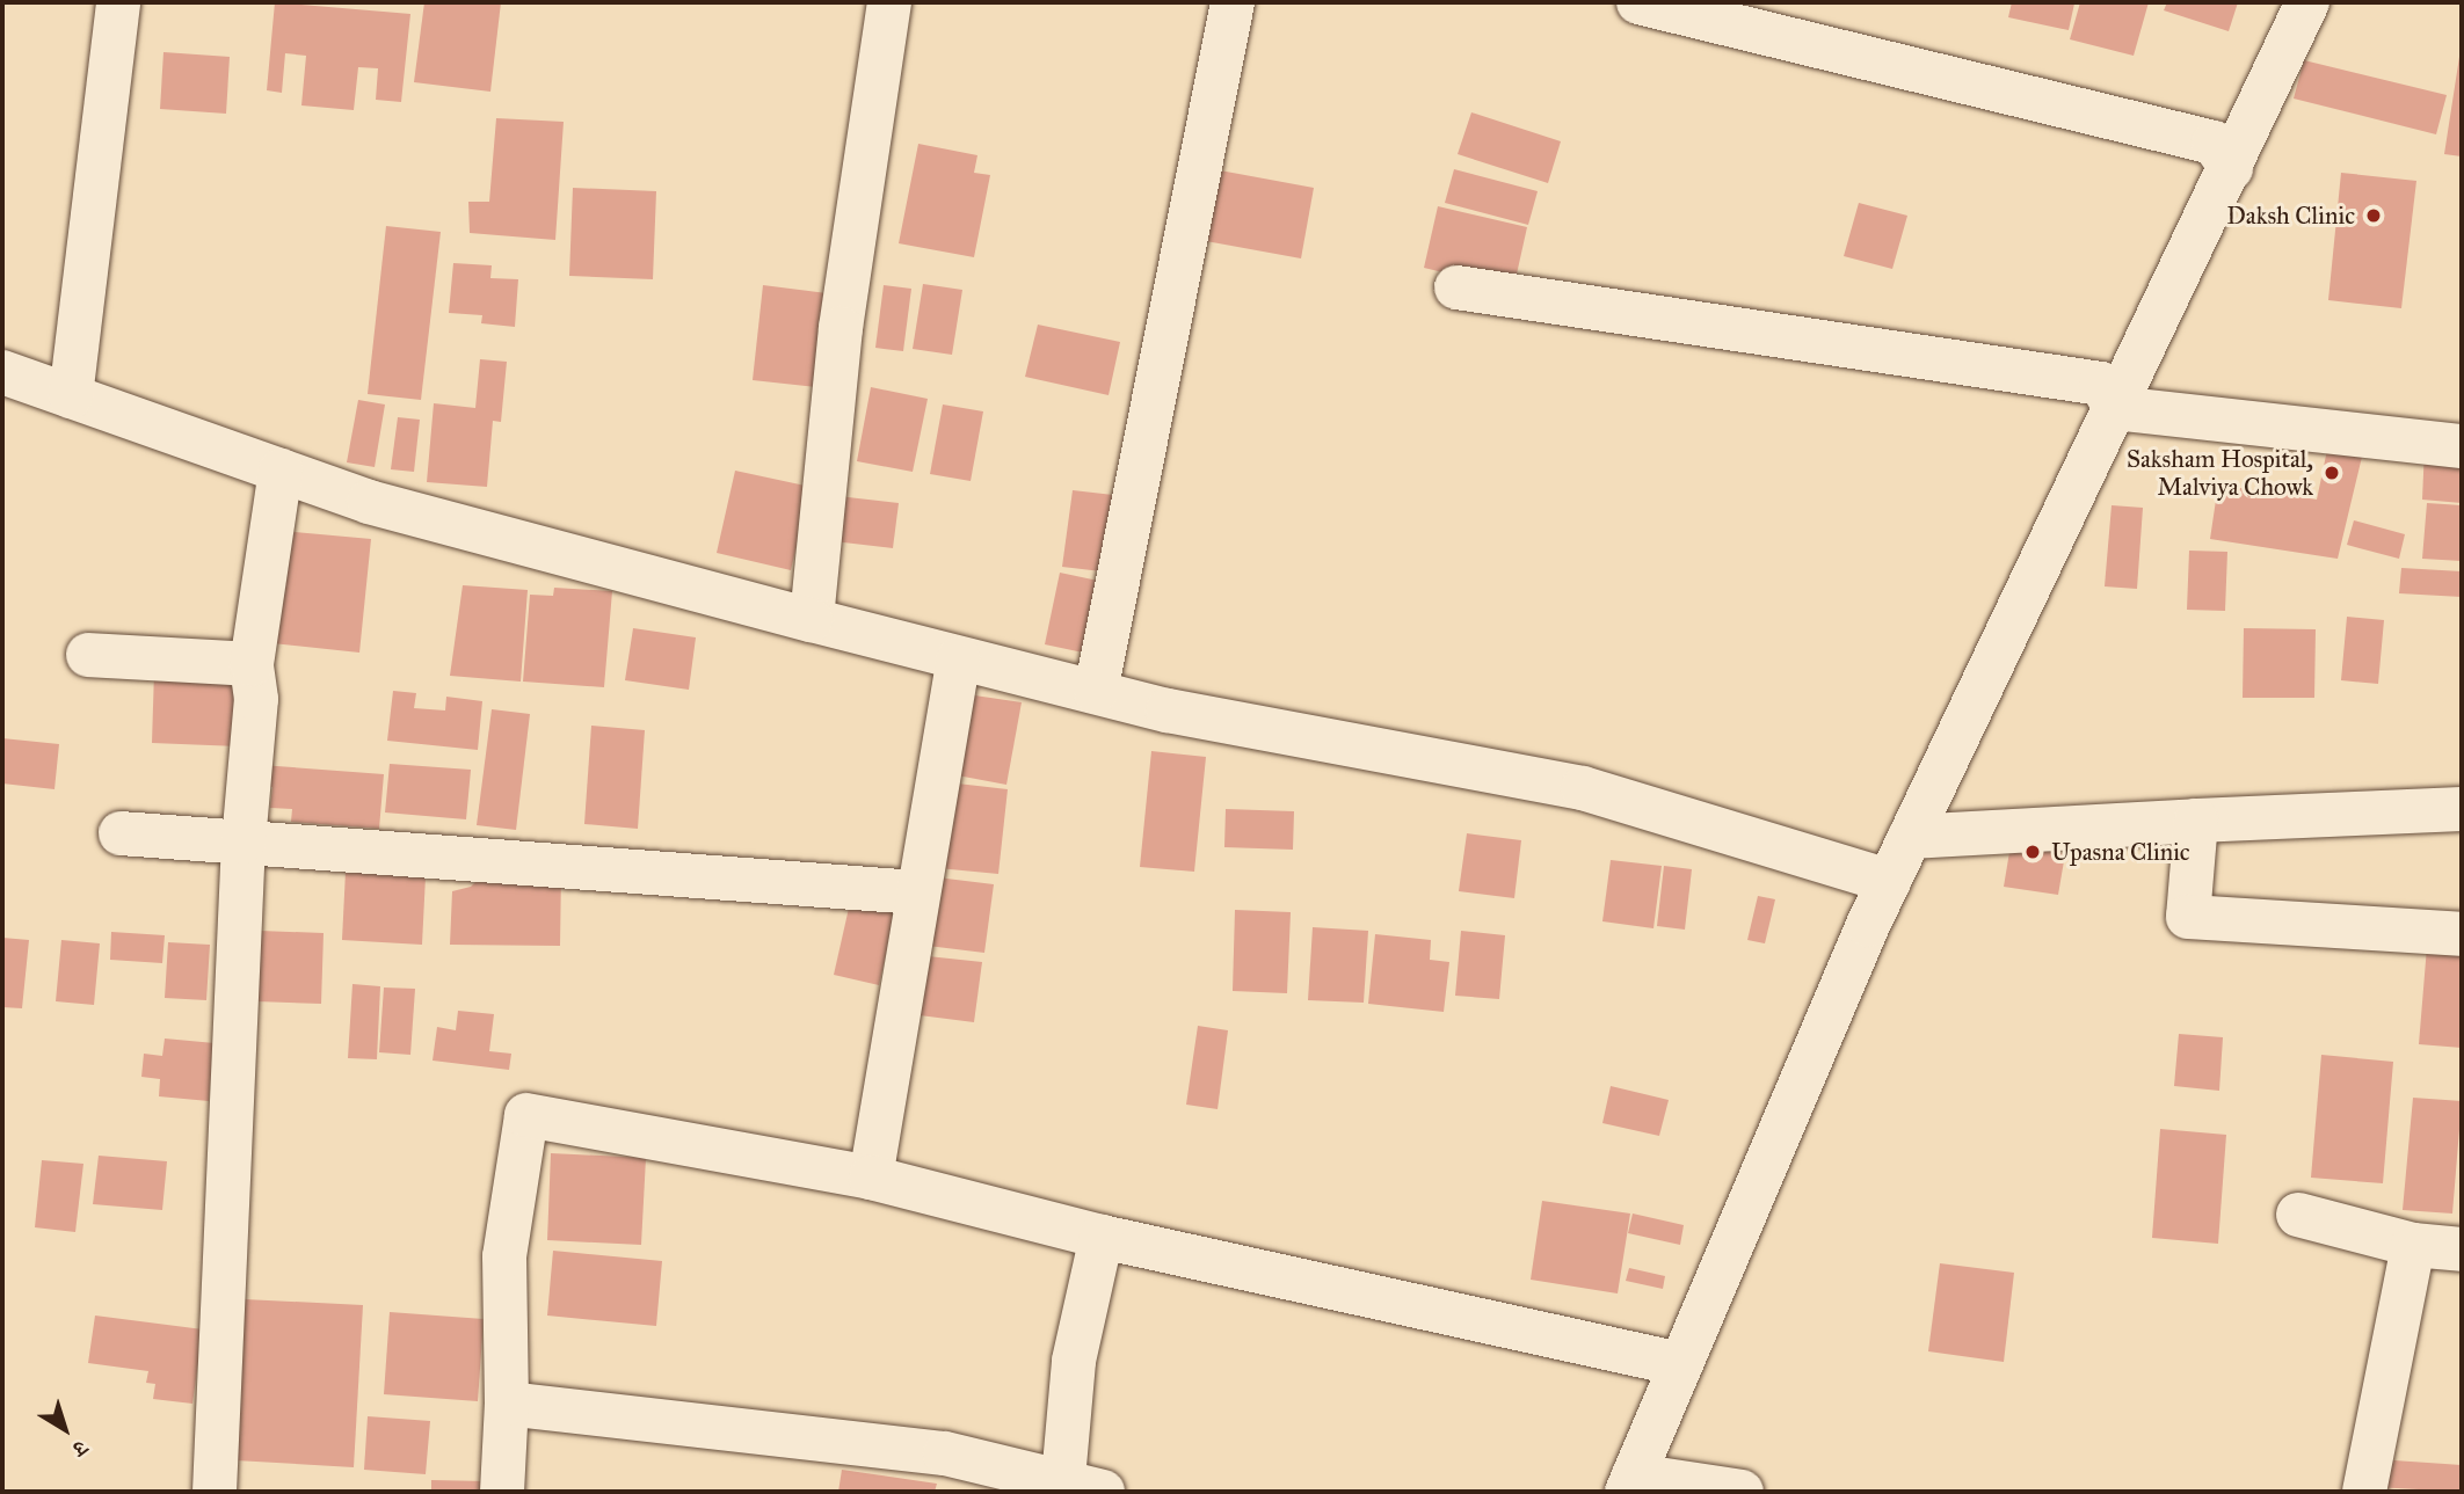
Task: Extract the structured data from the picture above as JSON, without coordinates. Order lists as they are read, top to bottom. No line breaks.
{"places":["Daksh Clinic","Saksham Hospital, Malviya Chowk","Upasna Clinic"],"north":"bottom right"}
